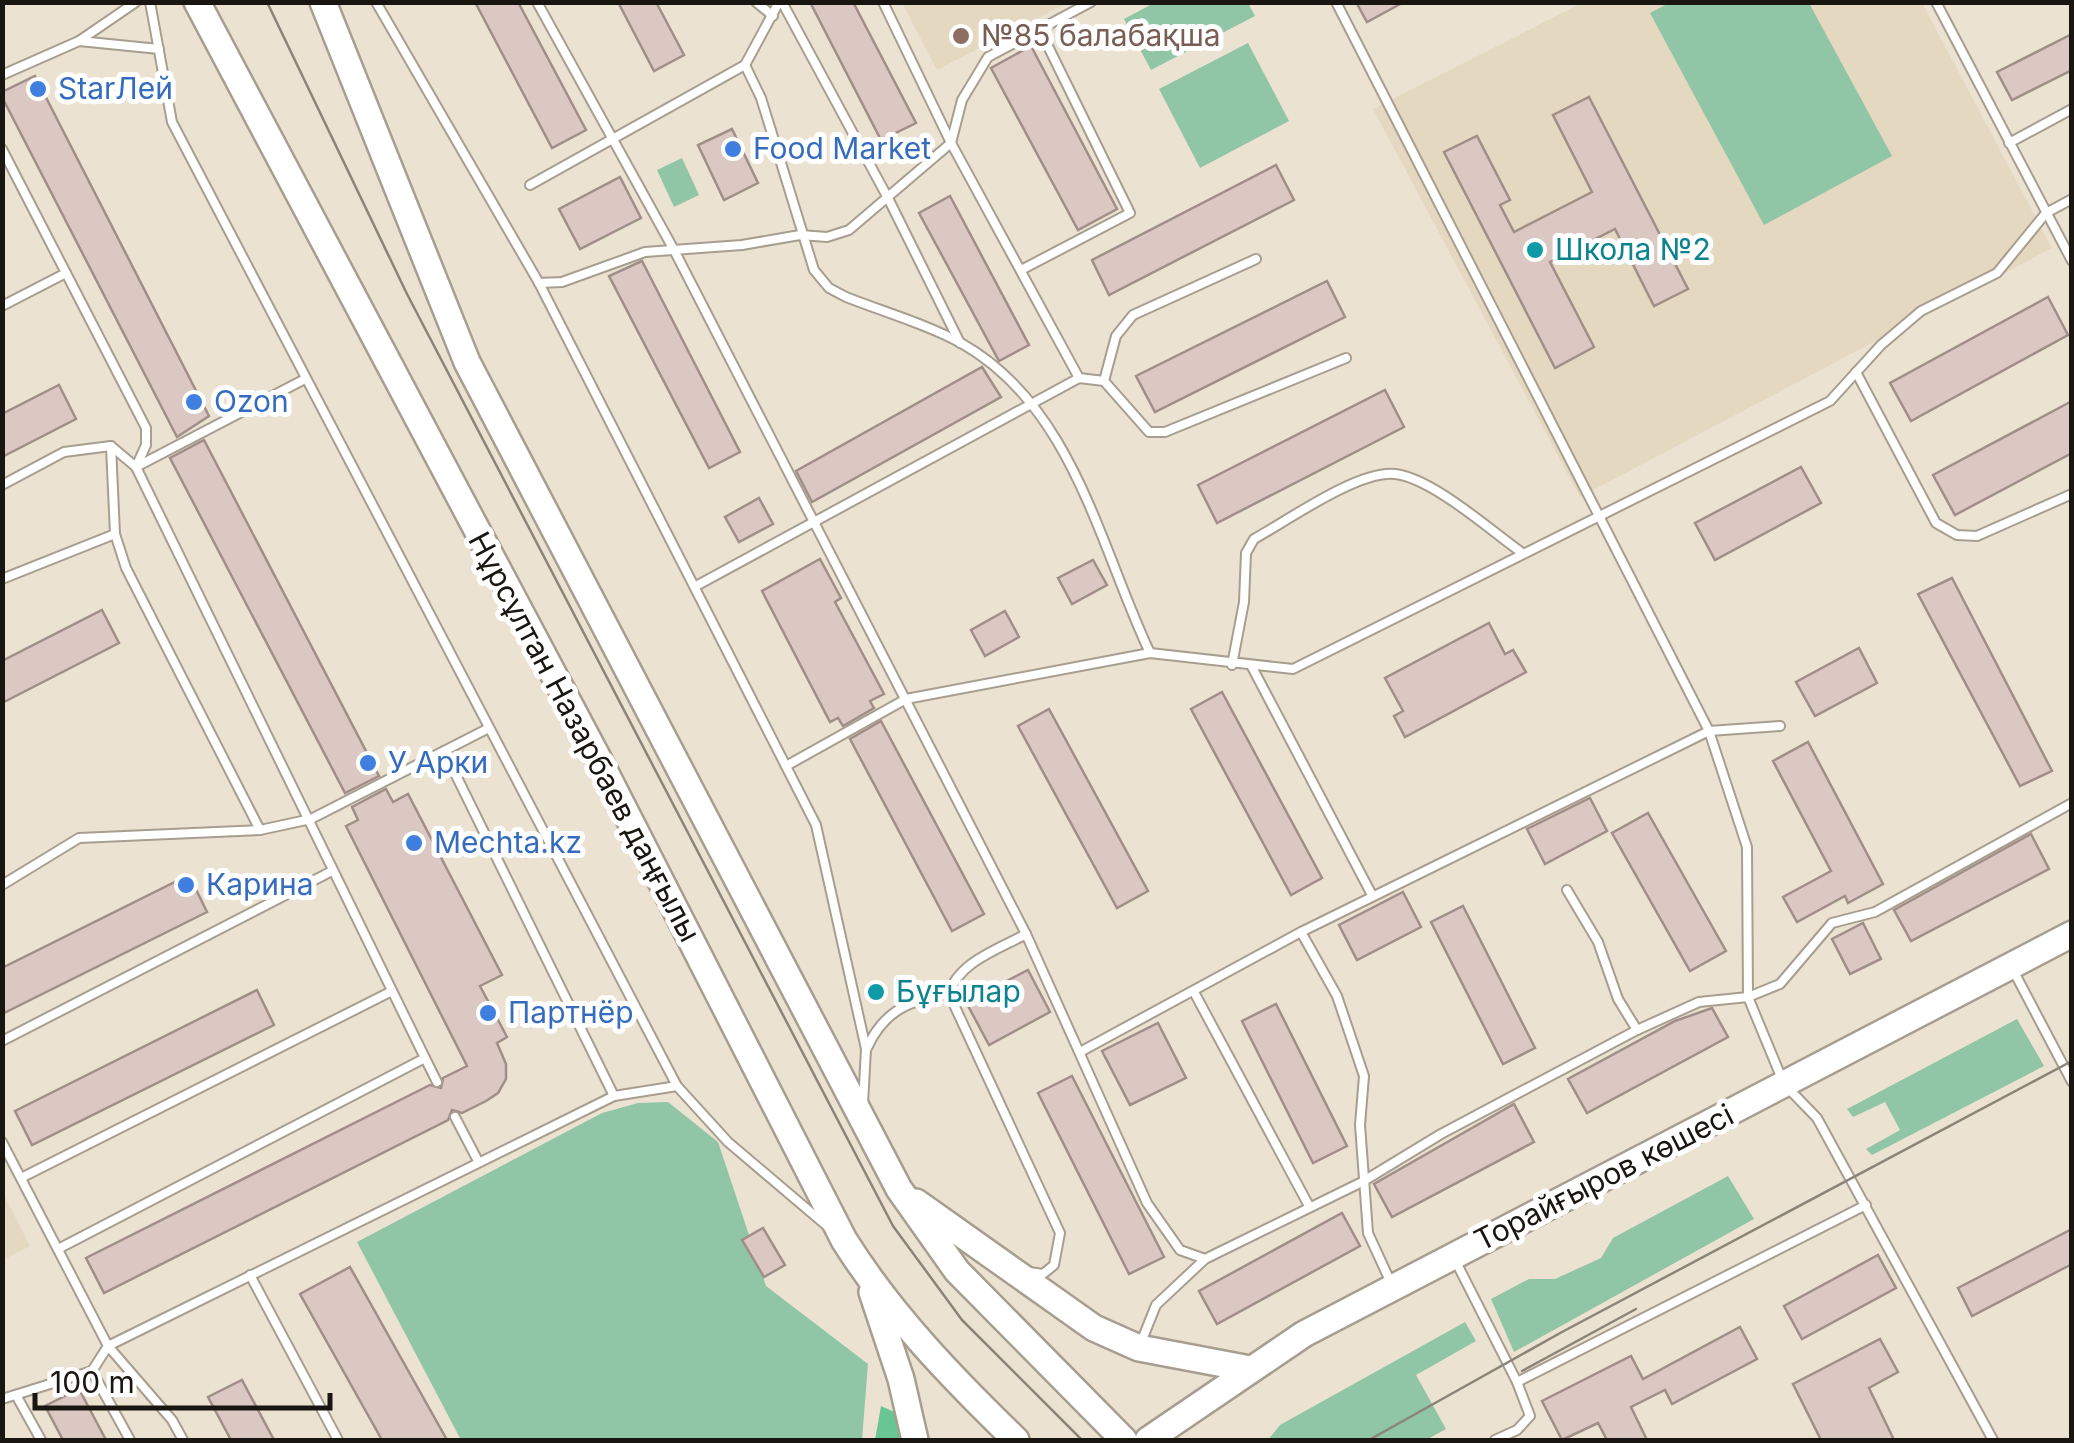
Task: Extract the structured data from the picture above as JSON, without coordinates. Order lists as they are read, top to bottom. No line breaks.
{"streets":{"main road":["Нұрсұлтан Назарбаев даңғылы","Торайғыров көшесі"]},"places":["№85 балабақша","StarЛей","Food Market","Школа №2","Ozon","У Арки","Mechta.kz","Карина","Бұғылар","Партнёр"],"scale_bar":"100 m"}
